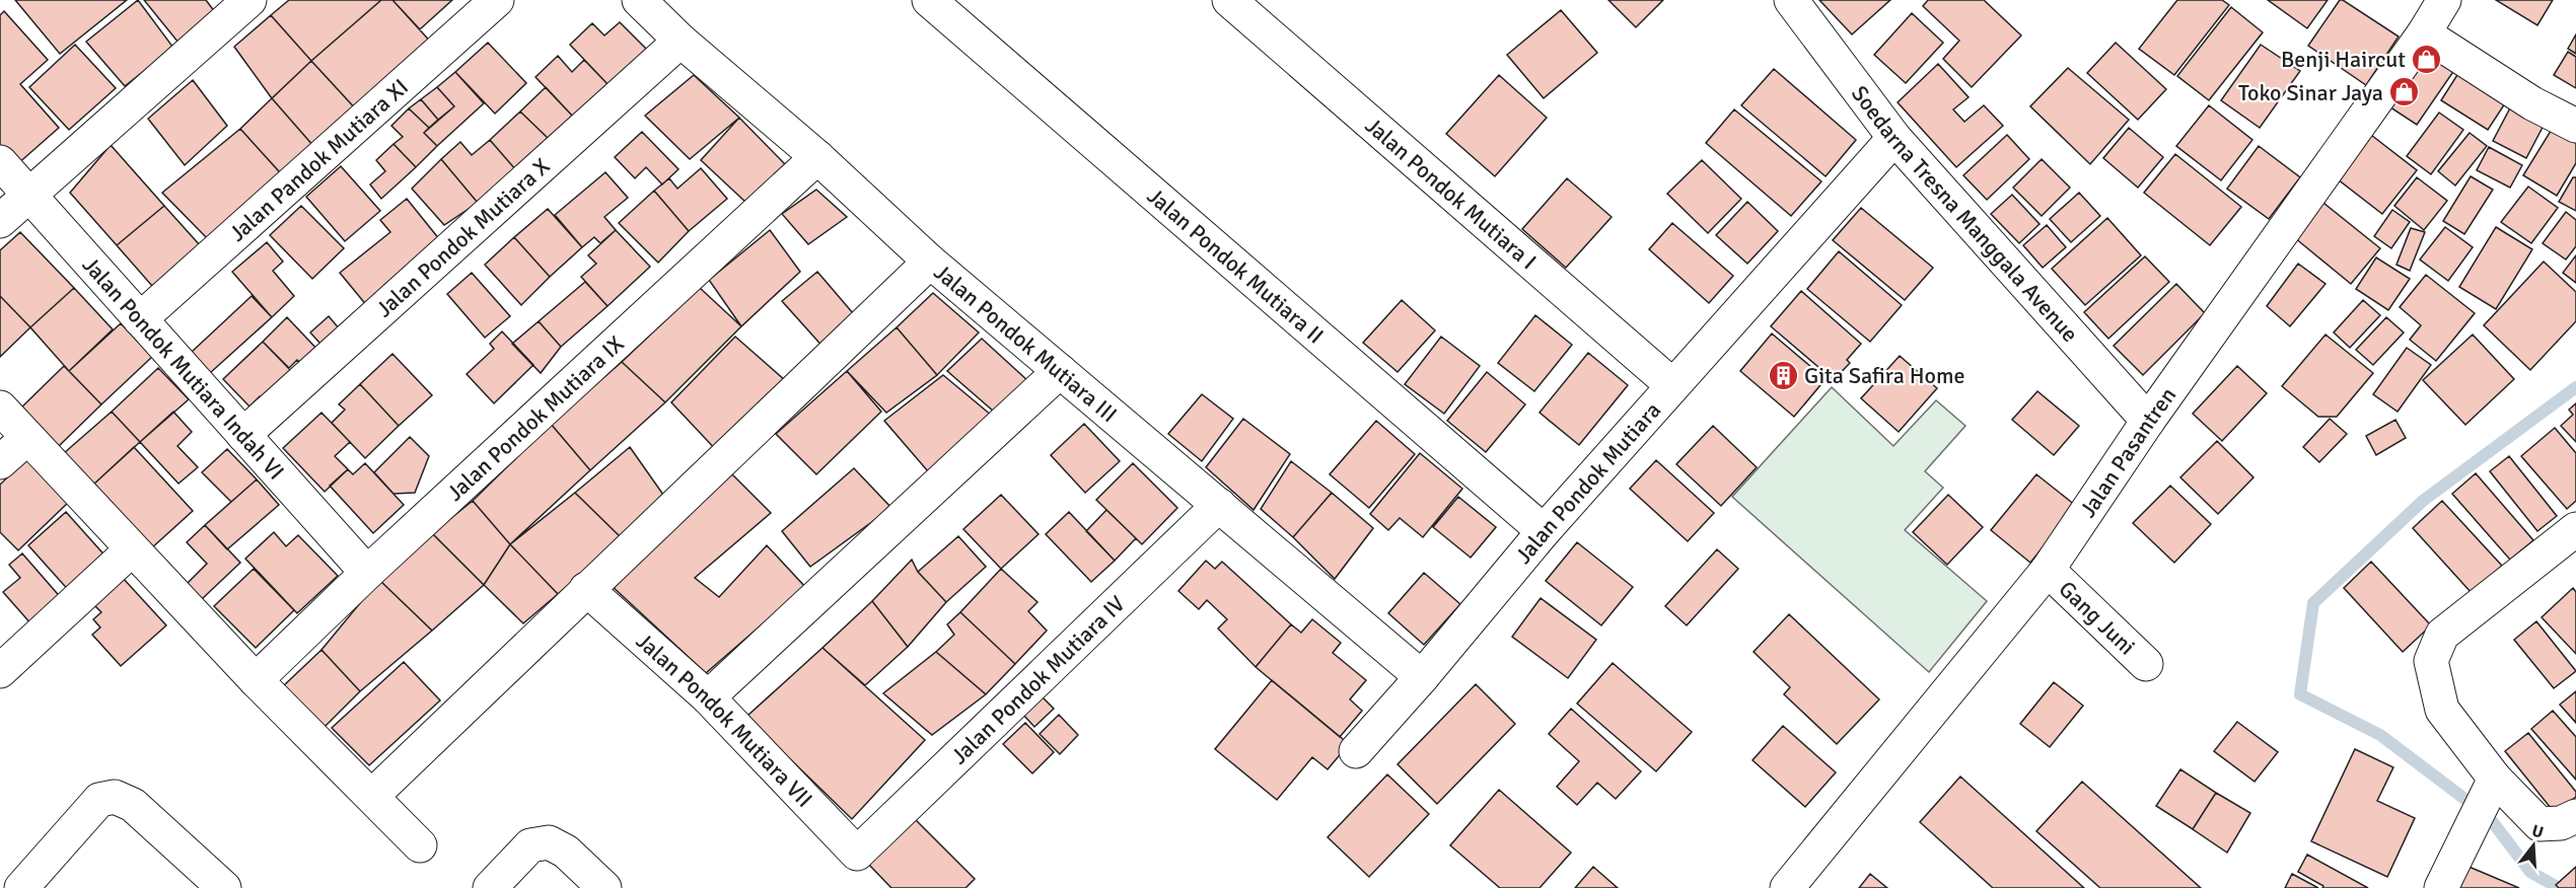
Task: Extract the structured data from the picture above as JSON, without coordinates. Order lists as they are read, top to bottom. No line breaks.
{"streets":{"street":["Jalan Pandok Mutiara XI","Jalan Pondok Mutiara I","Soedarna Tresna Manggala Avenue","Jalan Pondok Mutiara X","Jalan Pondok Mutiara II","Jalan Pondok Mutiara III","Jalan Pondok Mutiara Indah VI","Jalan Pondok Mutiara IX","Jalan Pasantren","Jalan Pondok Mutiara","Gang Juni","Jalan Pondok Mutiara IV","Jalan Pondok Mutiara VII"]},"crossings":[["Jalan Pandok Mutiara XI","Jalan Pondok Mutiara Indah VI"],["Jalan Pondok Mutiara I","Jalan Pondok Mutiara"],["Soedarna Tresna Manggala Avenue","Jalan Pasantren"],["Soedarna Tresna Manggala Avenue","Jalan Pondok Mutiara"],["Jalan Pondok Mutiara X","Jalan Pondok Mutiara III"],["Jalan Pondok Mutiara X","Jalan Pondok Mutiara Indah VI"],["Jalan Pondok Mutiara II","Jalan Pondok Mutiara"],["Jalan Pondok Mutiara III","Jalan Pondok Mutiara IX"],["Jalan Pondok Mutiara III","Jalan Pondok Mutiara"],["Jalan Pondok Mutiara III","Jalan Pondok Mutiara IV"],["Jalan Pondok Mutiara Indah VI","Jalan Pondok Mutiara IX"],["Jalan Pasantren","Gang Juni"],["Jalan Pondok Mutiara IV","Jalan Pondok Mutiara VII"]],"places":{"shop":["Benji Haircut","Toko Sinar Jaya"],"building":["Gita Safira Home"]},"north":"top"}
